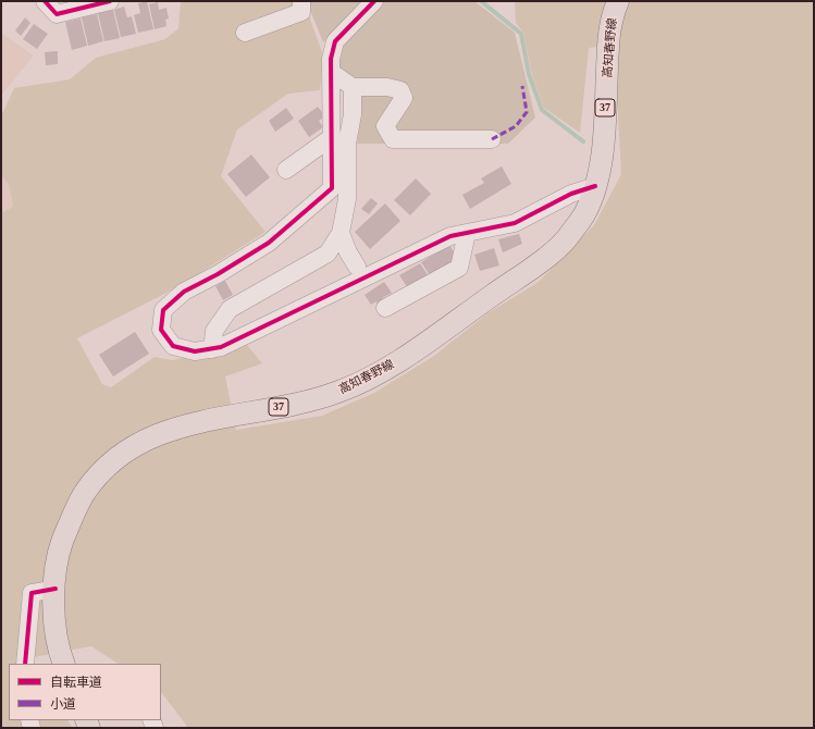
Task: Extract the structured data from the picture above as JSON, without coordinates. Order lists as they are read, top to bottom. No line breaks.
{"streets":{"main road":["高知春野線","37"]},"legend":["自転車道","小道"]}
